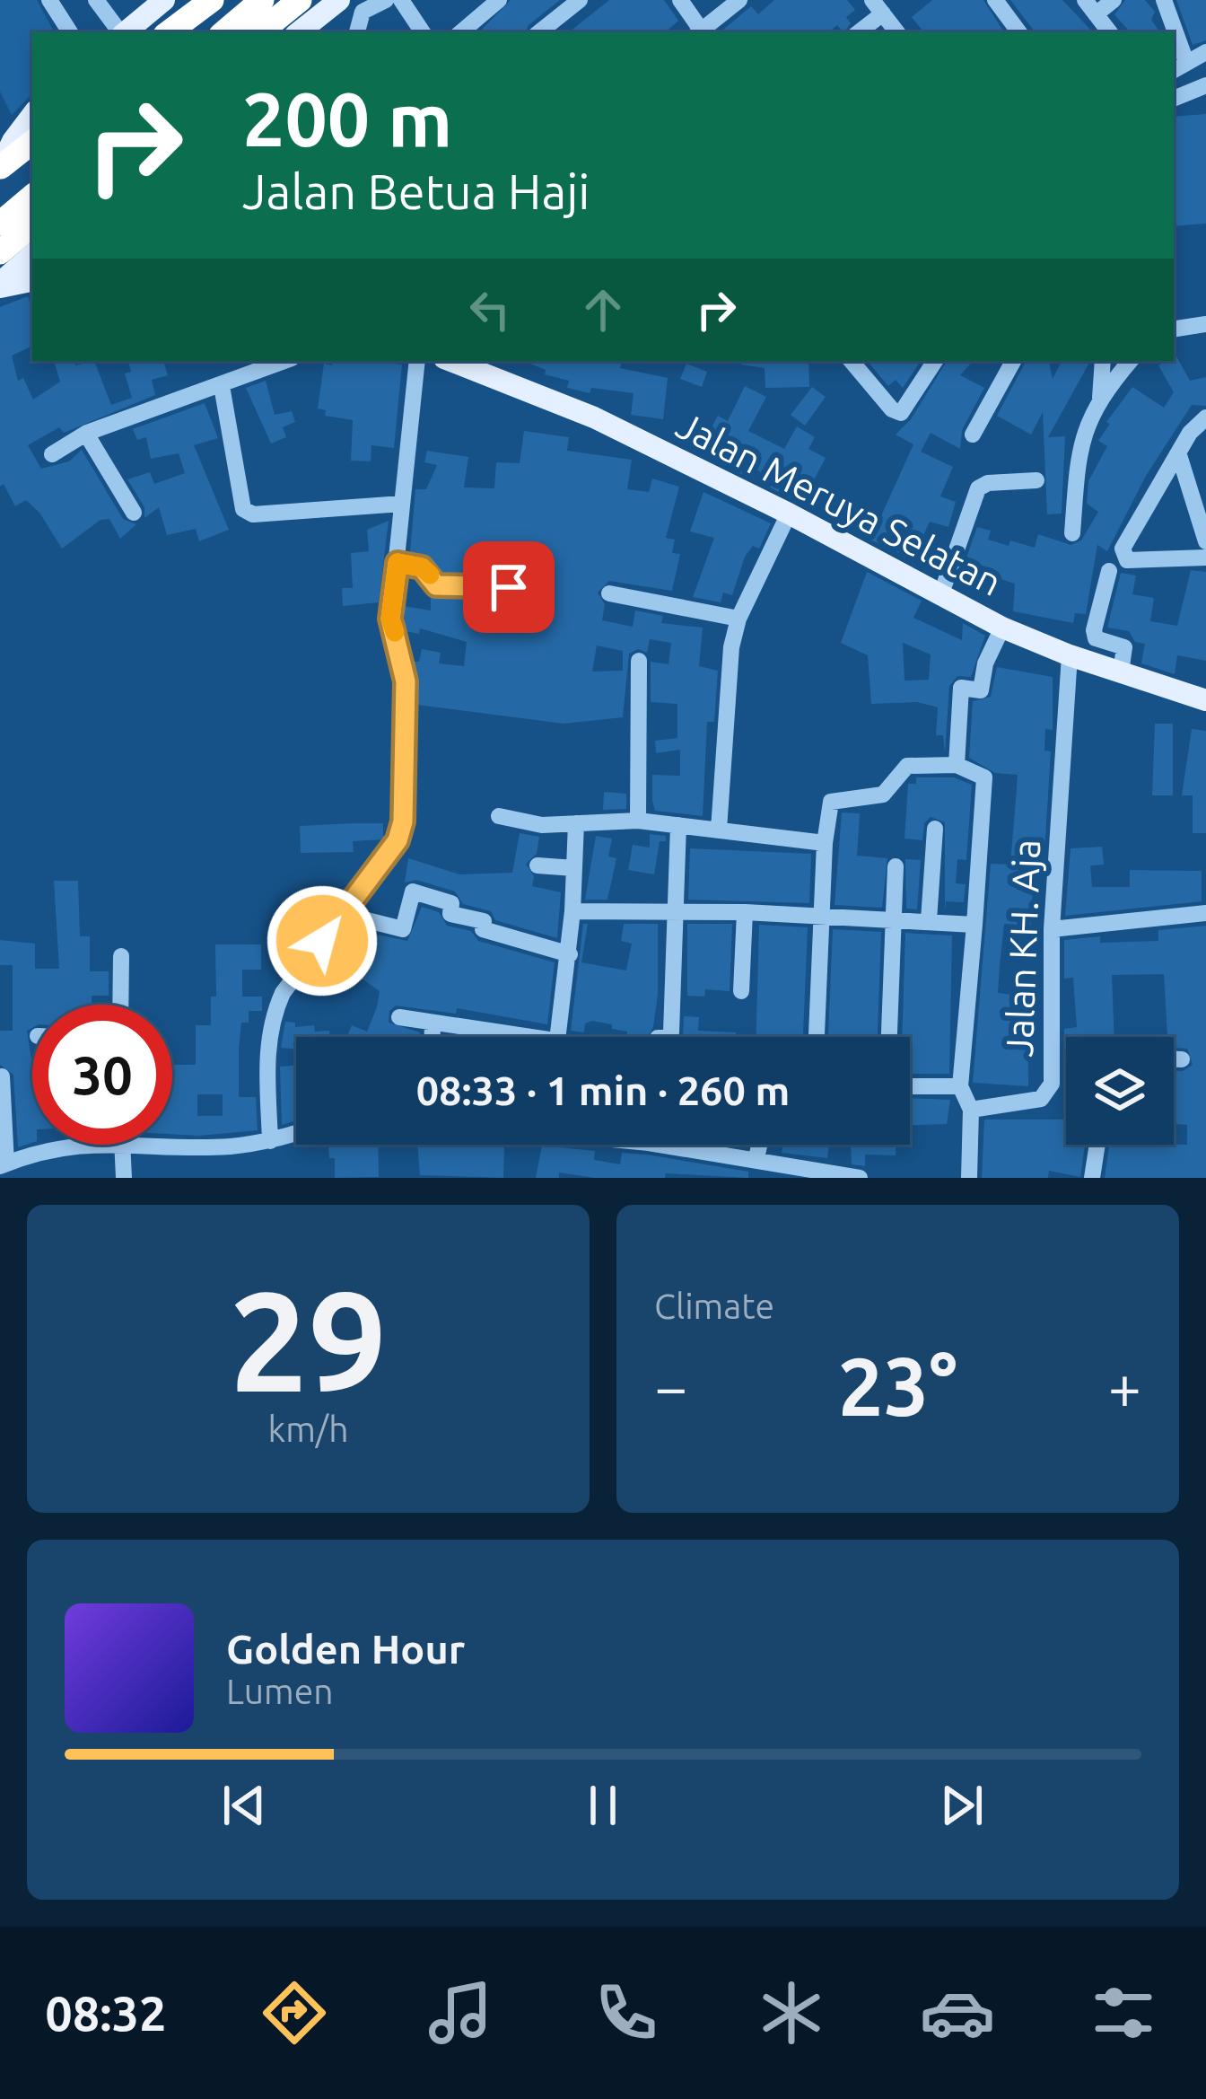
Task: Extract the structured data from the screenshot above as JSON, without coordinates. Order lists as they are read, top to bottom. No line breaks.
{"streets":{"main road":["Jalan Meruya Selatan"],"street":["Jalan KH. Aja"]},"crossings":[["Jalan Meruya Selatan","Jalan KH. Aja"]],"page":{"turn":["200 m","Jalan Betua Haji"],"limit":"30","trip":"08:33 · 1 min · 260 m","tile":[["29","km/h"],"Climate"],"heat":["−","23°","+"],"song":["Golden Hour","Lumen"],"tabs":"08:32"}}
